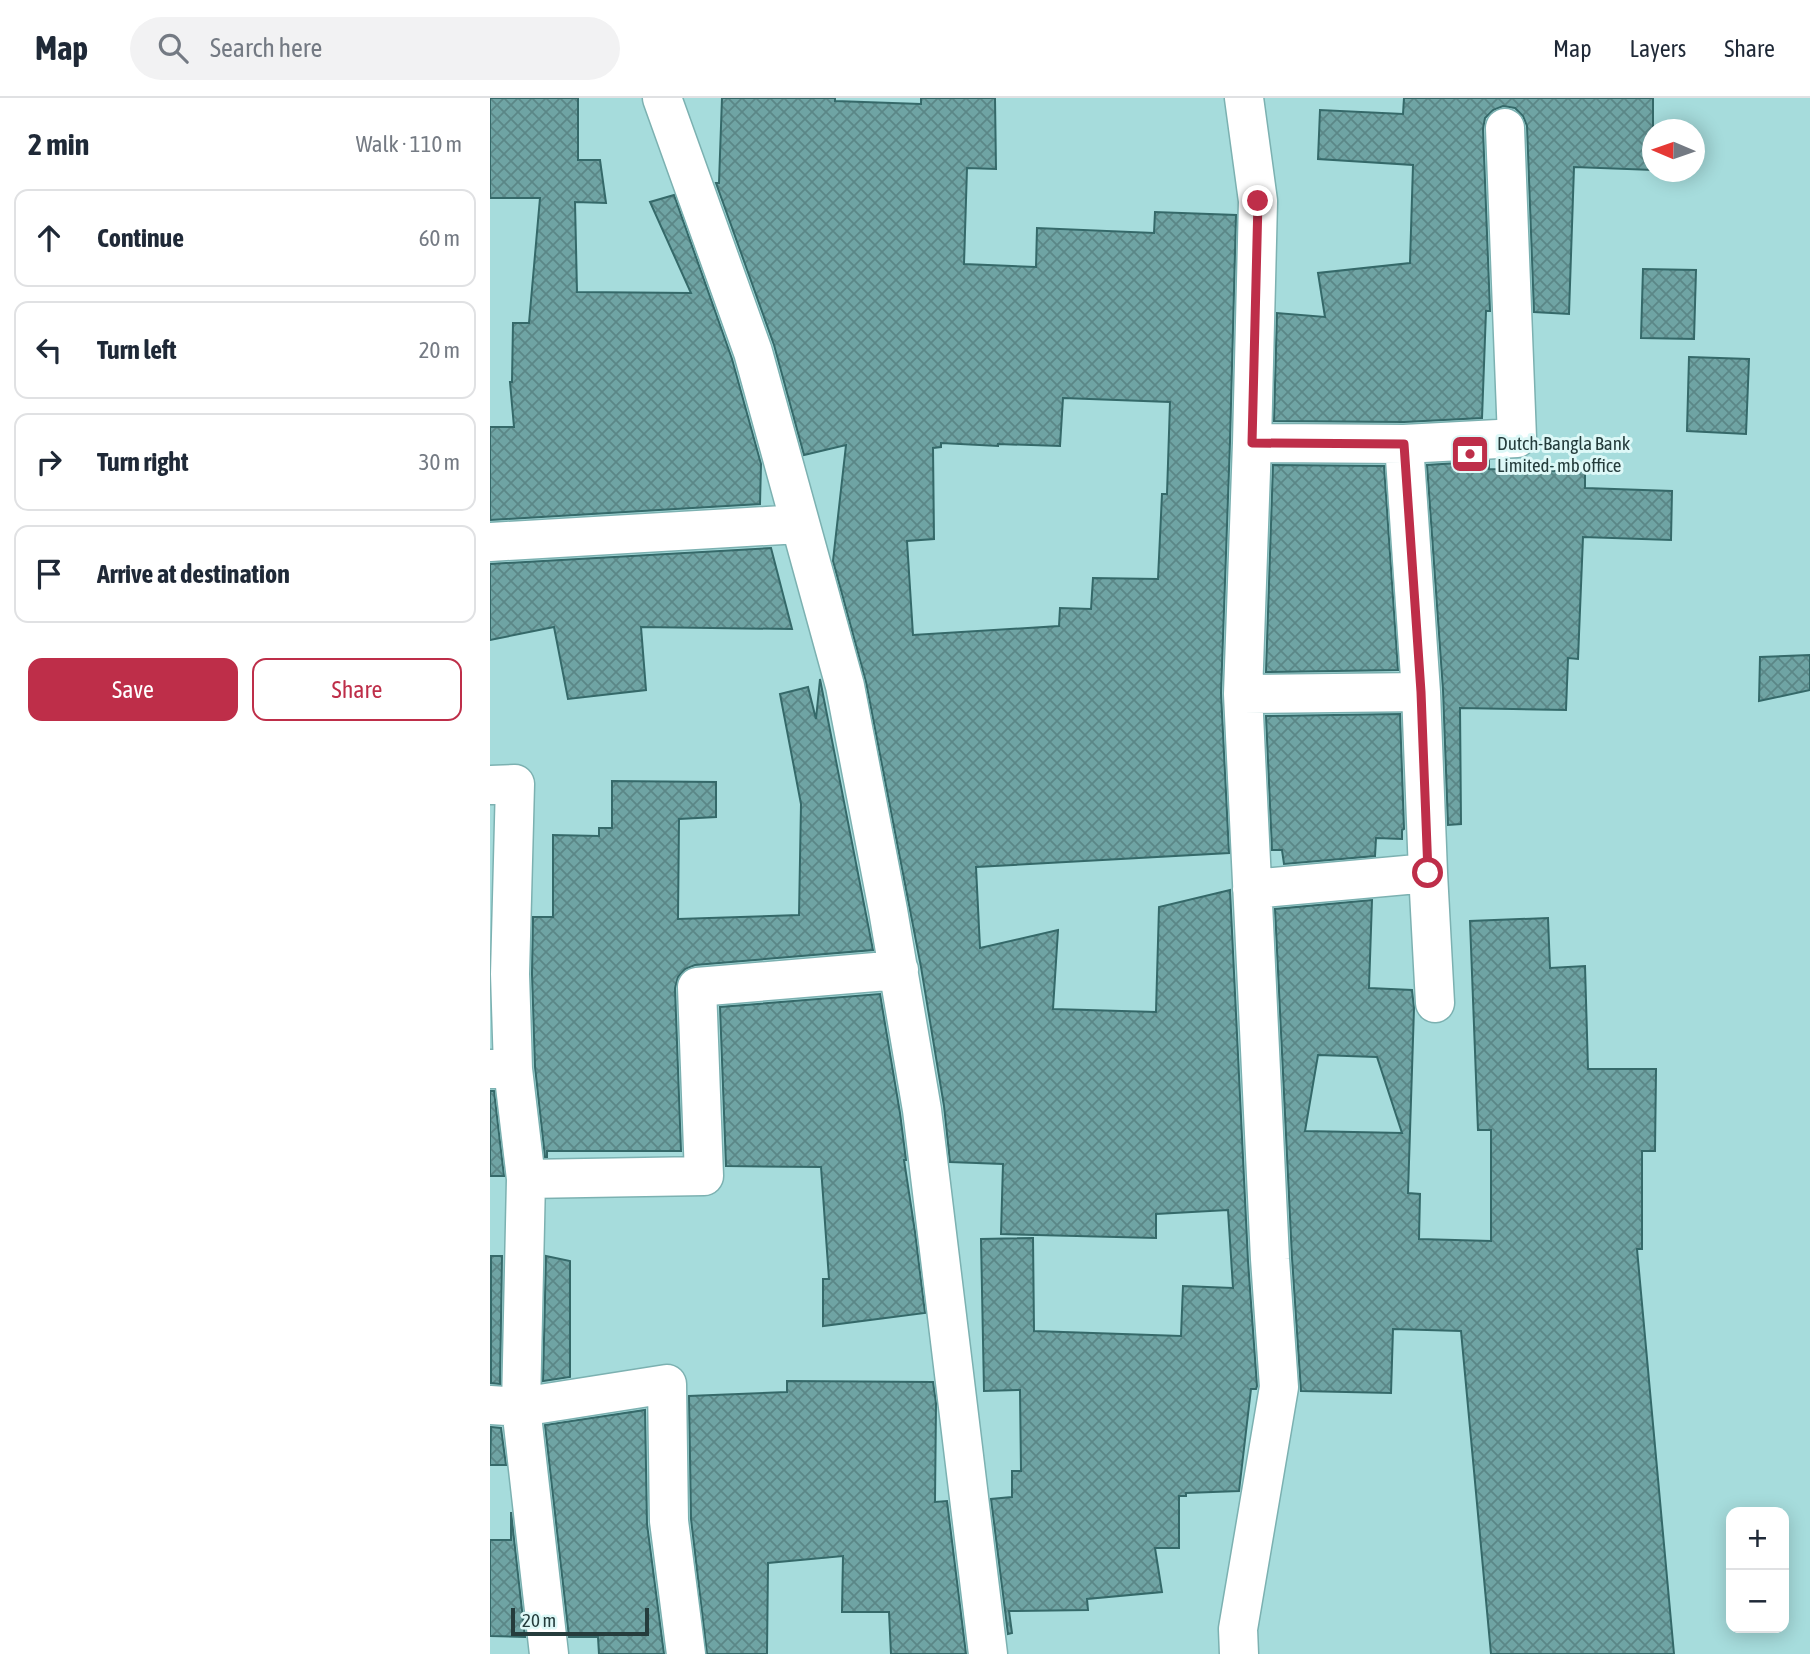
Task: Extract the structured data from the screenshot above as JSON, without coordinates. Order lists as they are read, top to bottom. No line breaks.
{"places":{"bank":["Dutch-Bangla Bank Limited- mb office"]},"scale_bar":"20 m","north":"left","page":{"header":"Map","search":"Search here","nav":["Map","Layers","Share"],"heading":["2 min","Walk · 110 m"],"list":[["Continue","60 m"],["Turn left","20 m"],["Turn right","30 m"],"Arrive at destination"],"buttons":["Save","Share"],"map_buttons":["+","−"],"scale":"20 m"}}
